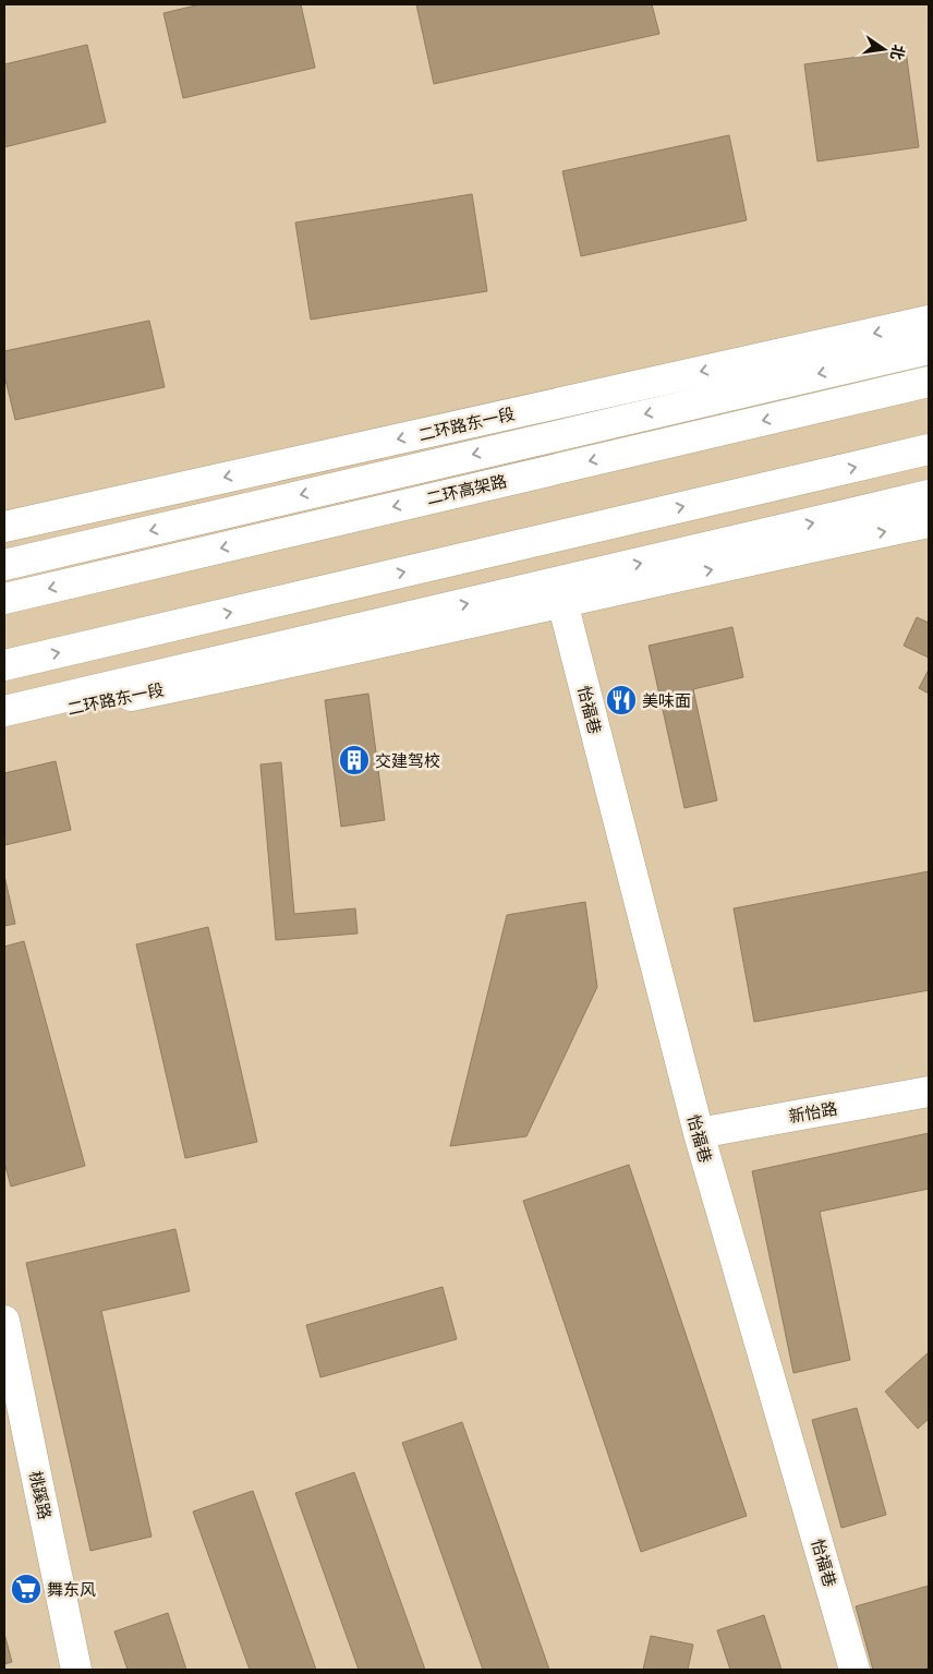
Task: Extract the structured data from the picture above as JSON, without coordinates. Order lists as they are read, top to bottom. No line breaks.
{"streets":{"main road":["二环路东一段","二环高架路","怡福巷","新怡路","桃蹊路"]},"crossings":[["二环路东一段","怡福巷"],["怡福巷","新怡路"]],"places":{"restaurant":["美味面"],"building":["交建驾校"],"supermarket":["舞东风"]},"north":"right"}
